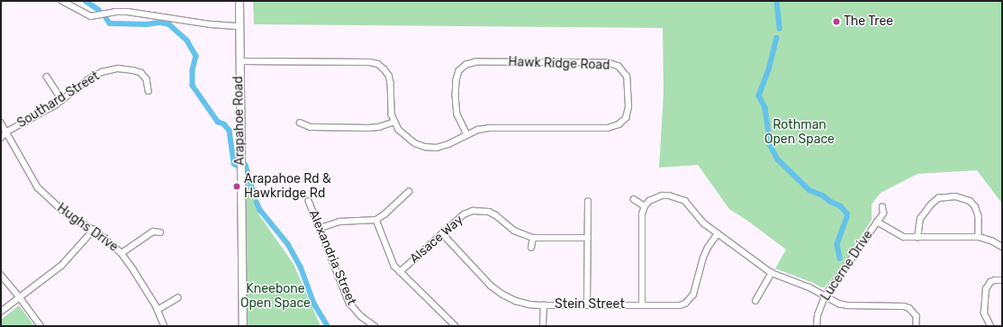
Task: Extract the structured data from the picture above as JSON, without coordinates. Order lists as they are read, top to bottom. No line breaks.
{"streets":{"main road":["Arapahoe Road"],"street":["Hawk Ridge Road","Southard Street","Hughs Drive","Alsace Way","Alexandria Street","Lucerne Drive","Stein Street"]},"crossings":[["Hawk Ridge Road","Arapahoe Road"],["Southard Street","Hughs Drive"],["Alsace Way","Stein Street"]],"parks":["Rothman Open Space","Kneebone Open Space"],"places":["The Tree","Arapahoe Rd & Hawkridge Rd"]}
